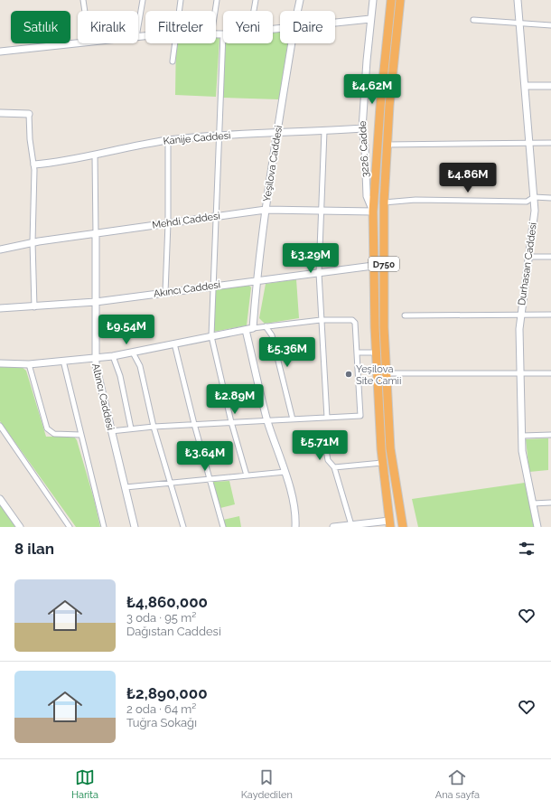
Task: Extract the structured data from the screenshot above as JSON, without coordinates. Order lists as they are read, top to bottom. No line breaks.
{"streets":{"highway":["D750"],"street":["Kanije Caddesi","3226. Cadde","Yeşilova Caddesi","Mehdi Caddesi","Durhasan Caddesi","Akıncı Caddesi","Altıncı Caddesi"]},"crossings":[["Kanije Caddesi","3226. Cadde"],["Kanije Caddesi","Yeşilova Caddesi"],["Kanije Caddesi","Altıncı Caddesi"],["3226. Cadde","Mehdi Caddesi"],["3226. Cadde","D750"],["Yeşilova Caddesi","Mehdi Caddesi"],["Yeşilova Caddesi","Akıncı Caddesi"],["Mehdi Caddesi","D750"],["Mehdi Caddesi","Altıncı Caddesi"],["D750","Akıncı Caddesi"],["Akıncı Caddesi","Altıncı Caddesi"]],"places":["Yeşilova Site Camii"],"page":{"chip":["Satılık","Kiralık","Filtreler","Yeni","Daire"],"price":["₺4.62M","₺4.86M","₺3.29M","₺9.54M","₺5.36M","₺2.89M","₺5.71M","₺3.64M"],"heading":"8 ilan","list":[{"name":"₺4,860,000","note":"3 oda · 95 m² · Dağıstan Caddesi"},{"name":"₺2,890,000","note":"2 oda · 64 m² · Tuğra Sokağı"}],"tabs":["Harita","Kaydedilen","Ana sayfa"]}}
